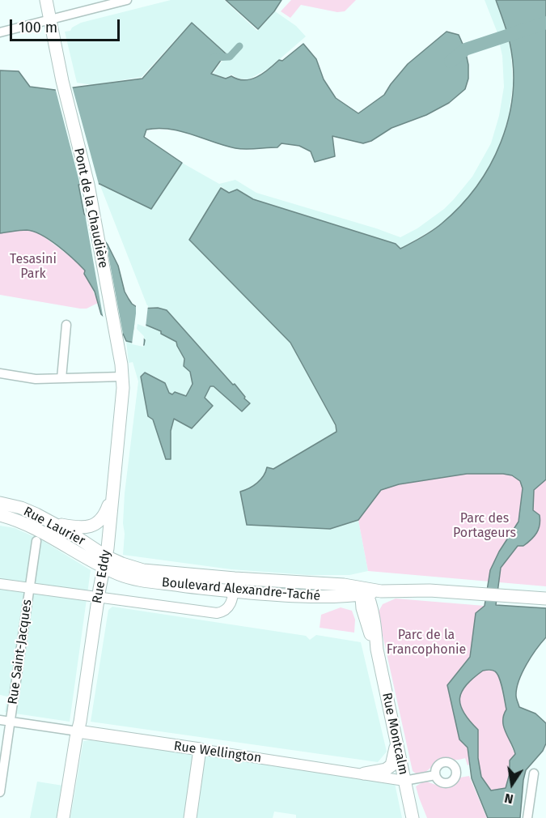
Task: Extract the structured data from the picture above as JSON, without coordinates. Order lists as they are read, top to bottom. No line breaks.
{"streets":{"main road":["Pont de la Chaudière","Rue Laurier","Rue Eddy","Boulevard Alexandre-Taché","Rue Montcalm","Rue Wellington"],"street":["Rue Saint-Jacques"]},"crossings":[["Pont de la Chaudière","Rue Eddy"],["Rue Laurier","Rue Eddy"],["Rue Laurier","Boulevard Alexandre-Taché"],["Rue Eddy","Boulevard Alexandre-Taché"],["Rue Eddy","Rue Wellington"],["Boulevard Alexandre-Taché","Rue Montcalm"],["Rue Saint-Jacques","Rue Wellington"],["Rue Montcalm","Rue Wellington"]],"parks":["Tesasini Park","Parc des Portageurs","Parc de la Francophonie"],"scale_bar":"100 m","north":"bottom"}
